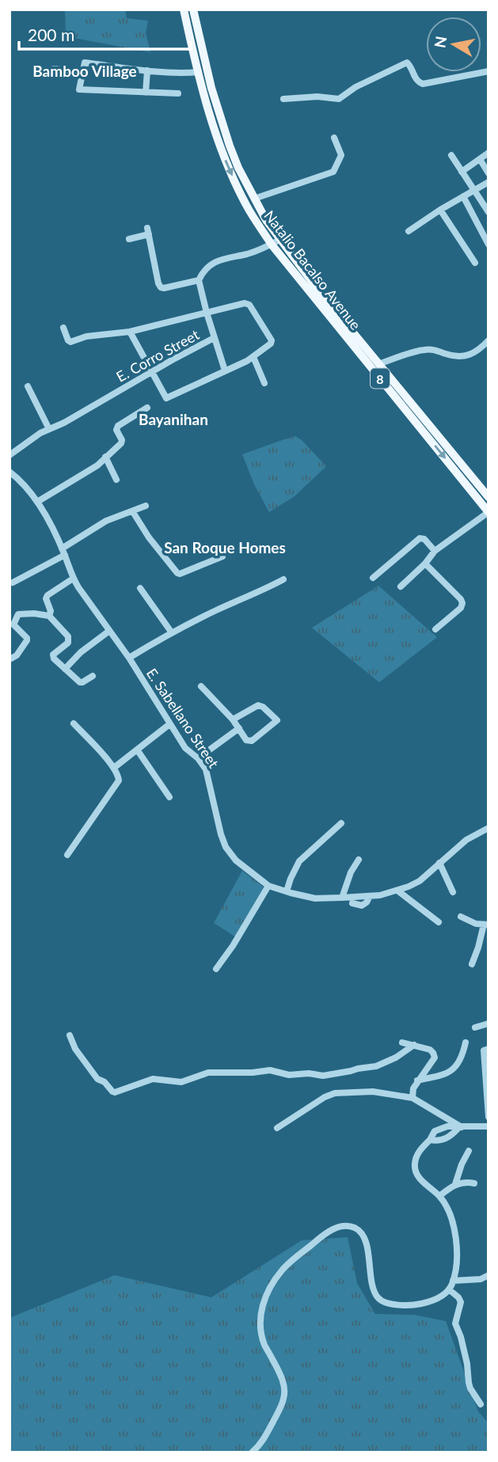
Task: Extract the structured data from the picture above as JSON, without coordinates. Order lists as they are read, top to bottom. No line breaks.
{"streets":{"main road":["Natalio Bacalso Avenue","8"],"street":["E. Corro Street","E. Sabellano Street"]},"districts":["Bamboo Village","Bayanihan","San Roque Homes"],"scale_bar":"200 m","north":"left"}
